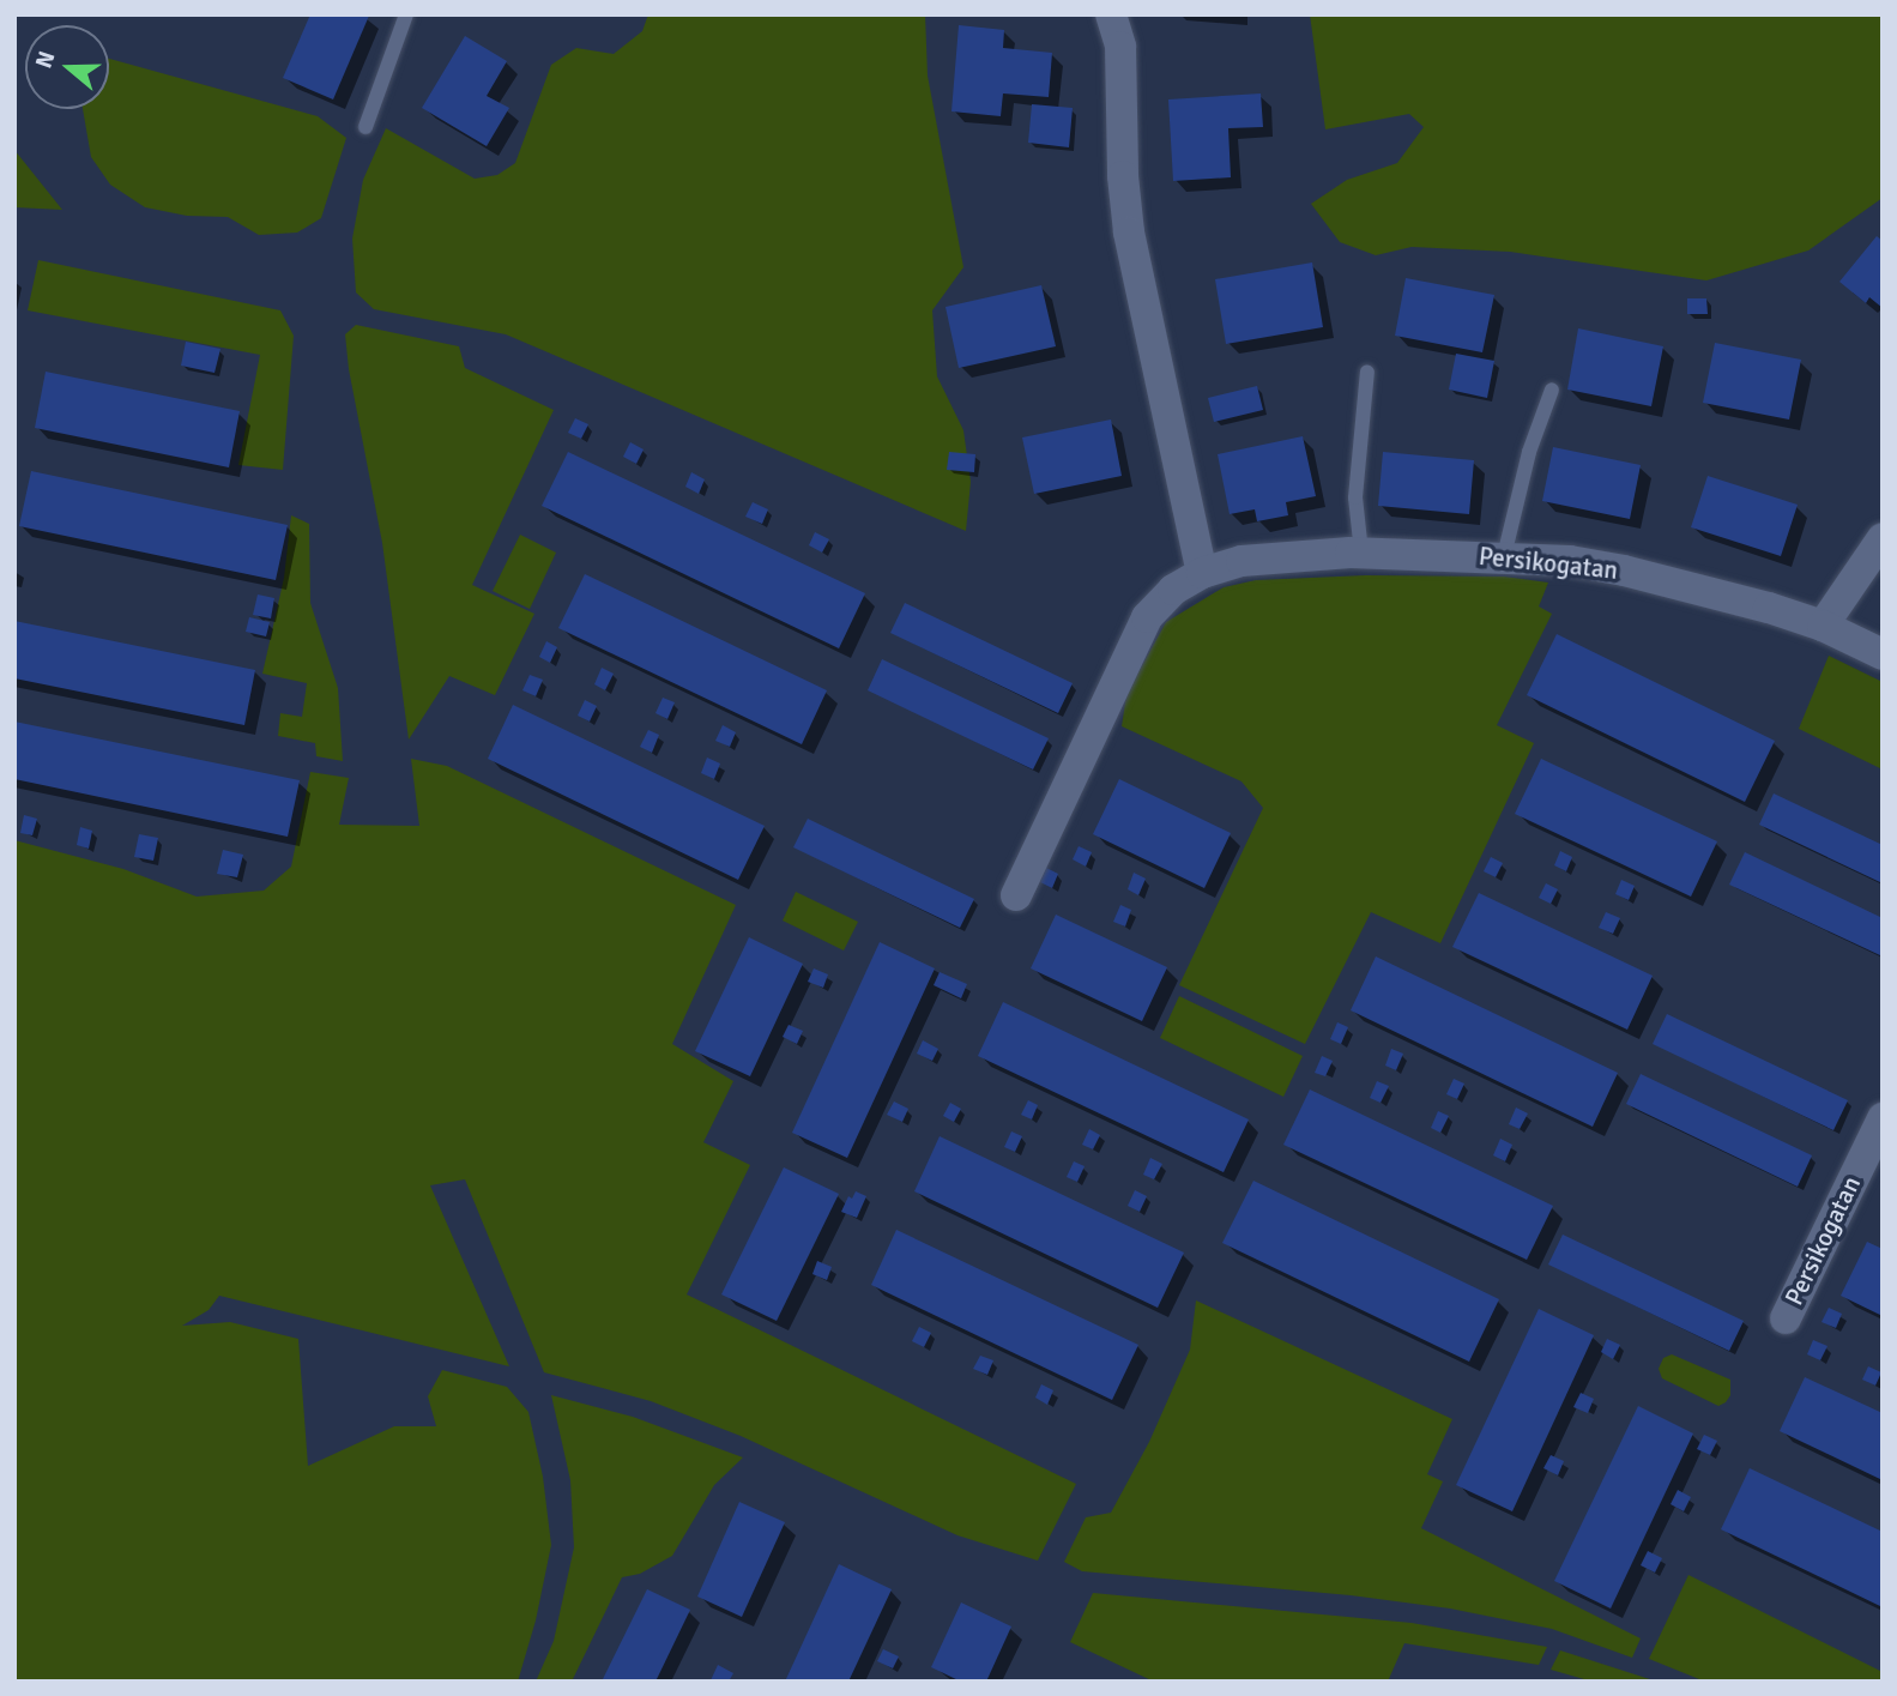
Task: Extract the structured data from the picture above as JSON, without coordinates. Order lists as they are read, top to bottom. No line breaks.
{"streets":{"street":["Persikogatan"]},"north":"left"}
